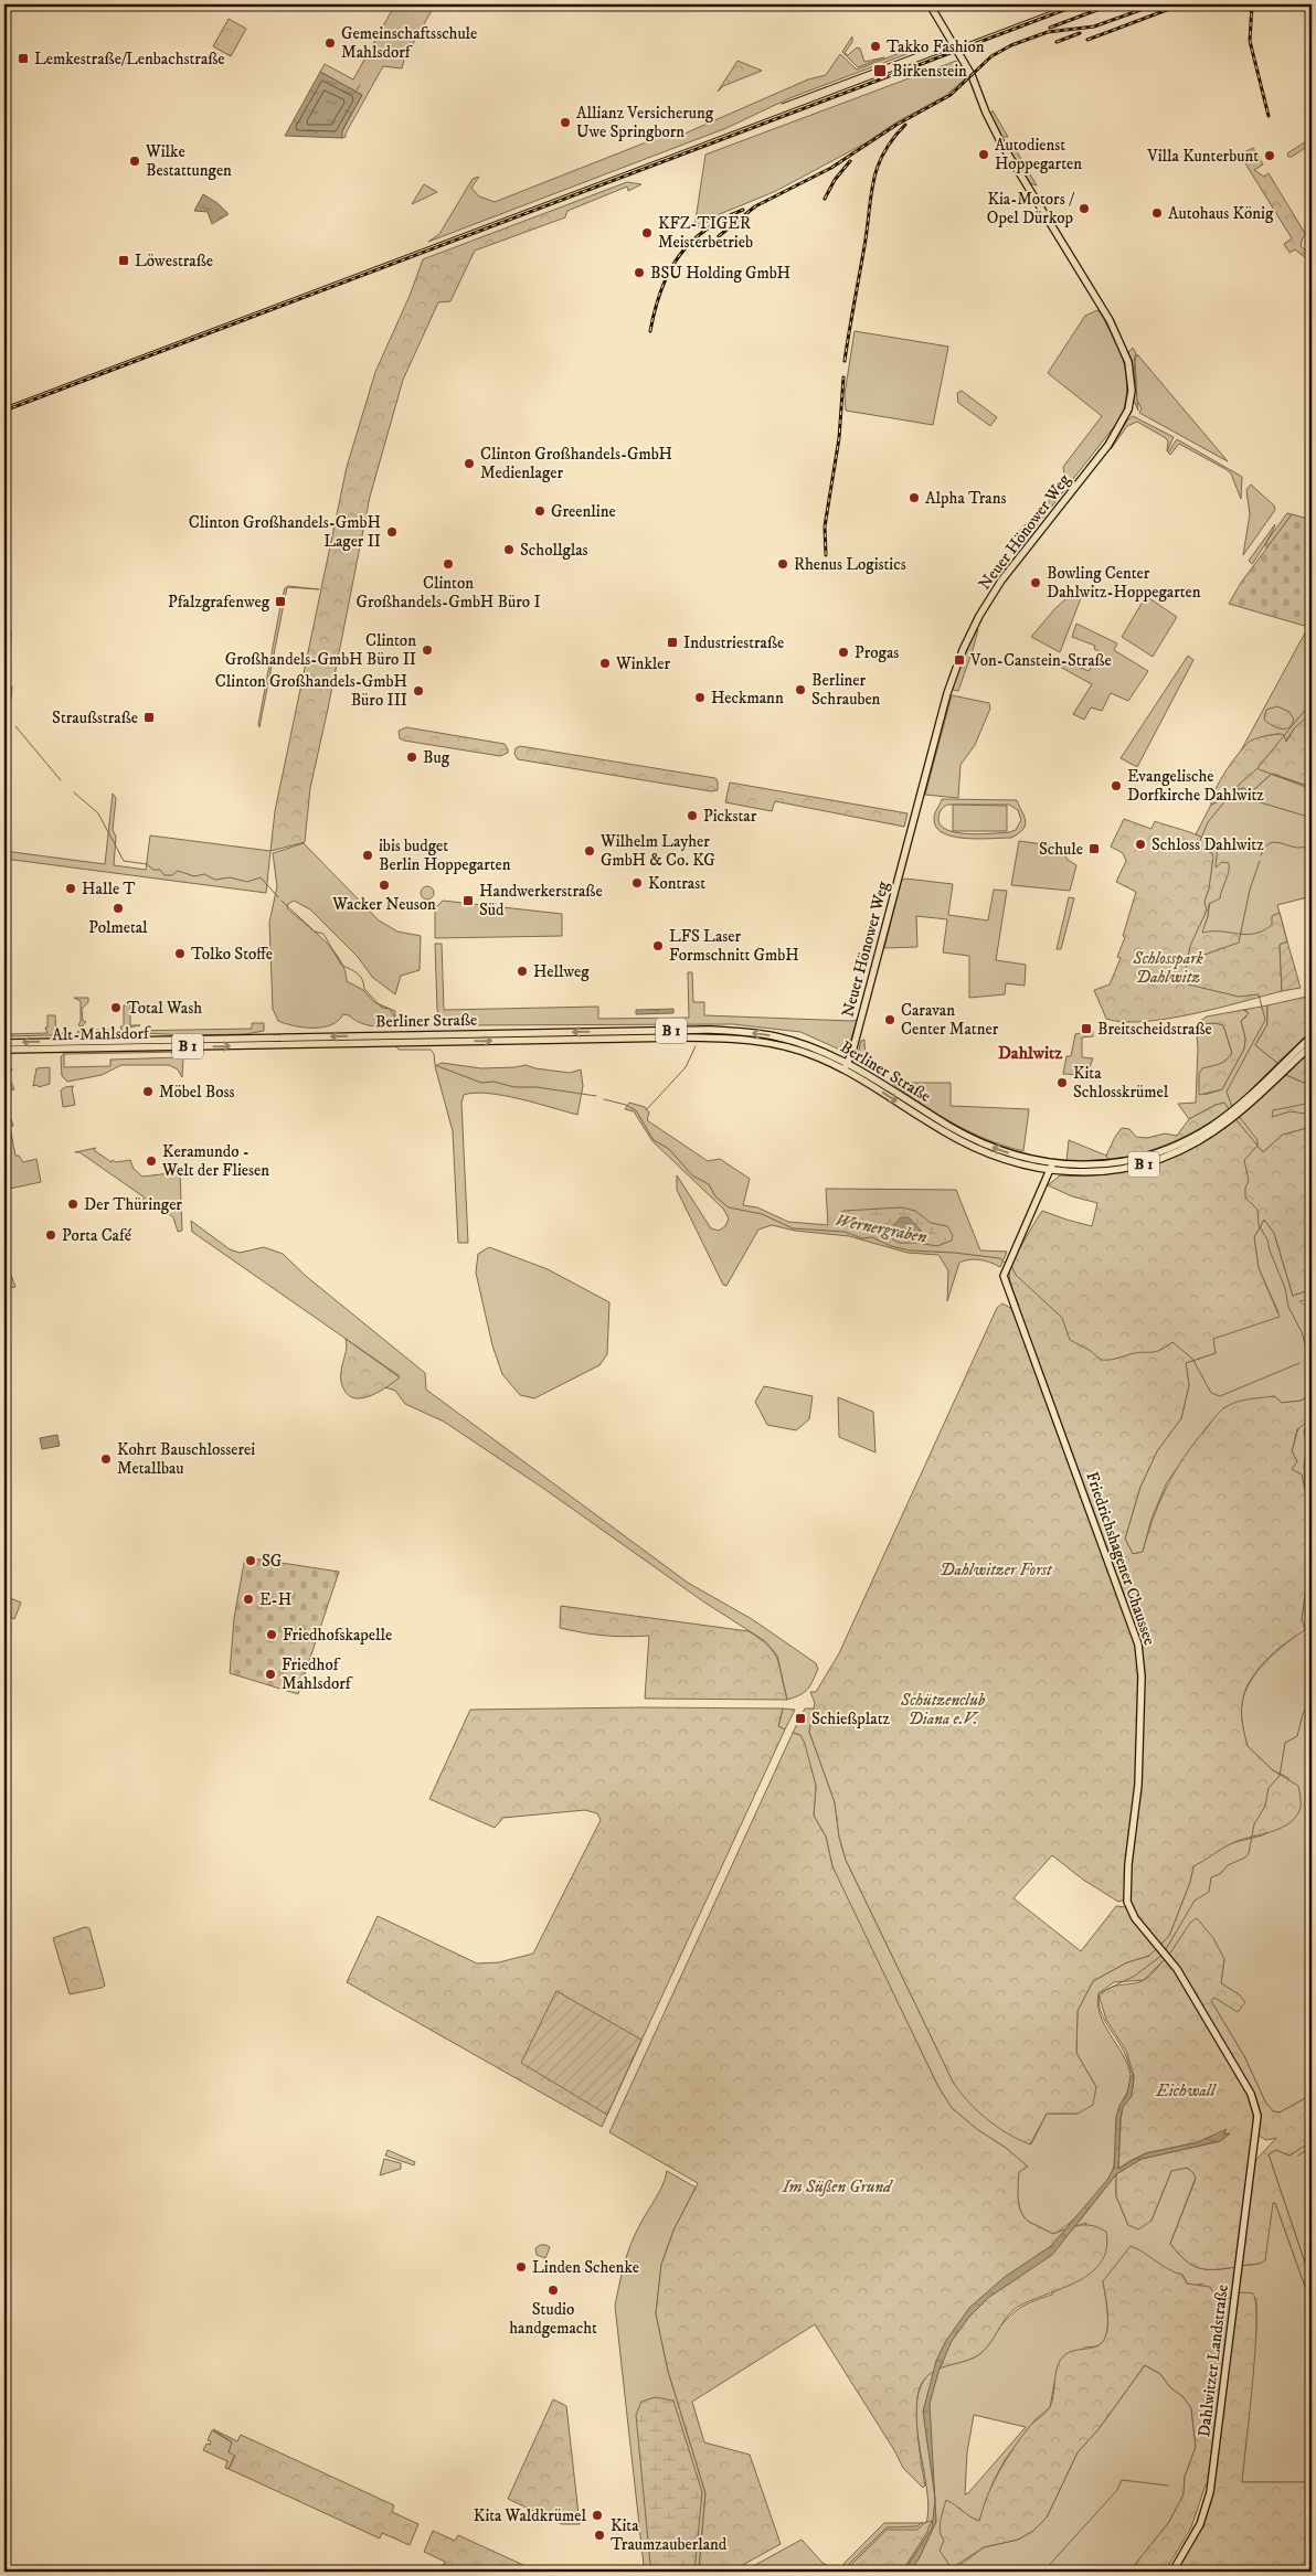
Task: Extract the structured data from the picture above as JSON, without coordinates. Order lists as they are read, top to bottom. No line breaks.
{"streets":{"main road":["Neuer Hönower Weg","Berliner Straße","B 1","Alt-Mahlsdorf","Friedrichshagener Chaussee","Dahlwitzer Landstraße"]},"crossings":[["Neuer Hönower Weg","Berliner Straße"],["Berliner Straße","Alt-Mahlsdorf"],["Berliner Straße","Friedrichshagener Chaussee"],["Friedrichshagener Chaussee","Dahlwitzer Landstraße"]],"districts":["Dahlwitz"],"water":["Wernergraben"],"parks":["Schlosspark Dahlwitz","Dahlwitzer Forst","Schützenclub Diana e.V.","Eichwall","Im Süßen Grund"],"places":{"other":["Gemeinschaftsschule Mahlsdorf","Takko Fashion","Allianz Versicherung Uwe Springborn","Autodienst Hoppegarten","Villa Kunterbunt","Wilke Bestattungen","Kia-Motors / Opel Dürkop","Autohaus König","KFZ-TIGER Meisterbetrieb","BSU Holding GmbH","Clinton Großhandels-GmbH Medienlager","Alpha Trans","Greenline","Clinton Großhandels-GmbH Lager II","Schollglas","Clinton Großhandels-GmbH Büro I","Rhenus Logistics","Bowling Center Dahlwitz-Hoppegarten","Clinton Großhandels-GmbH Büro II","Progas","Winkler","Berliner Schrauben","Clinton Großhandels-GmbH Büro III","Heckmann","Bug","Evangelische Dorfkirche Dahlwitz","Pickstar","Schloss Dahlwitz","Wilhelm Layher GmbH & Co. KG","ibis budget Berlin Hoppegarten","Kontrast","Wacker Neuson","Halle T","Polmetal","LFS Laser Formschnitt GmbH","Tolko Stoffe","Hellweg","Total Wash","Caravan Center Matner","Kita Schlosskrümel","Möbel Boss","Keramundo - Welt der Fliesen","Der Thüringer","Porta Café","Kohrt Bauschlosserei Metallbau","SG","E-H","Friedhofskapelle","Friedhof Mahlsdorf","Linden Schenke","Studio handgemacht","Kita Waldkrümel","Kita Traumzauberland"],"transit":["Lemkestraße/Lenbachstraße","Birkenstein","Löwestraße","Pfalzgrafenweg","Industriestraße","Von-Canstein-Straße","Straußstraße","Schule","Handwerkerstraße Süd","Breitscheidstraße","Schießplatz"]}}
